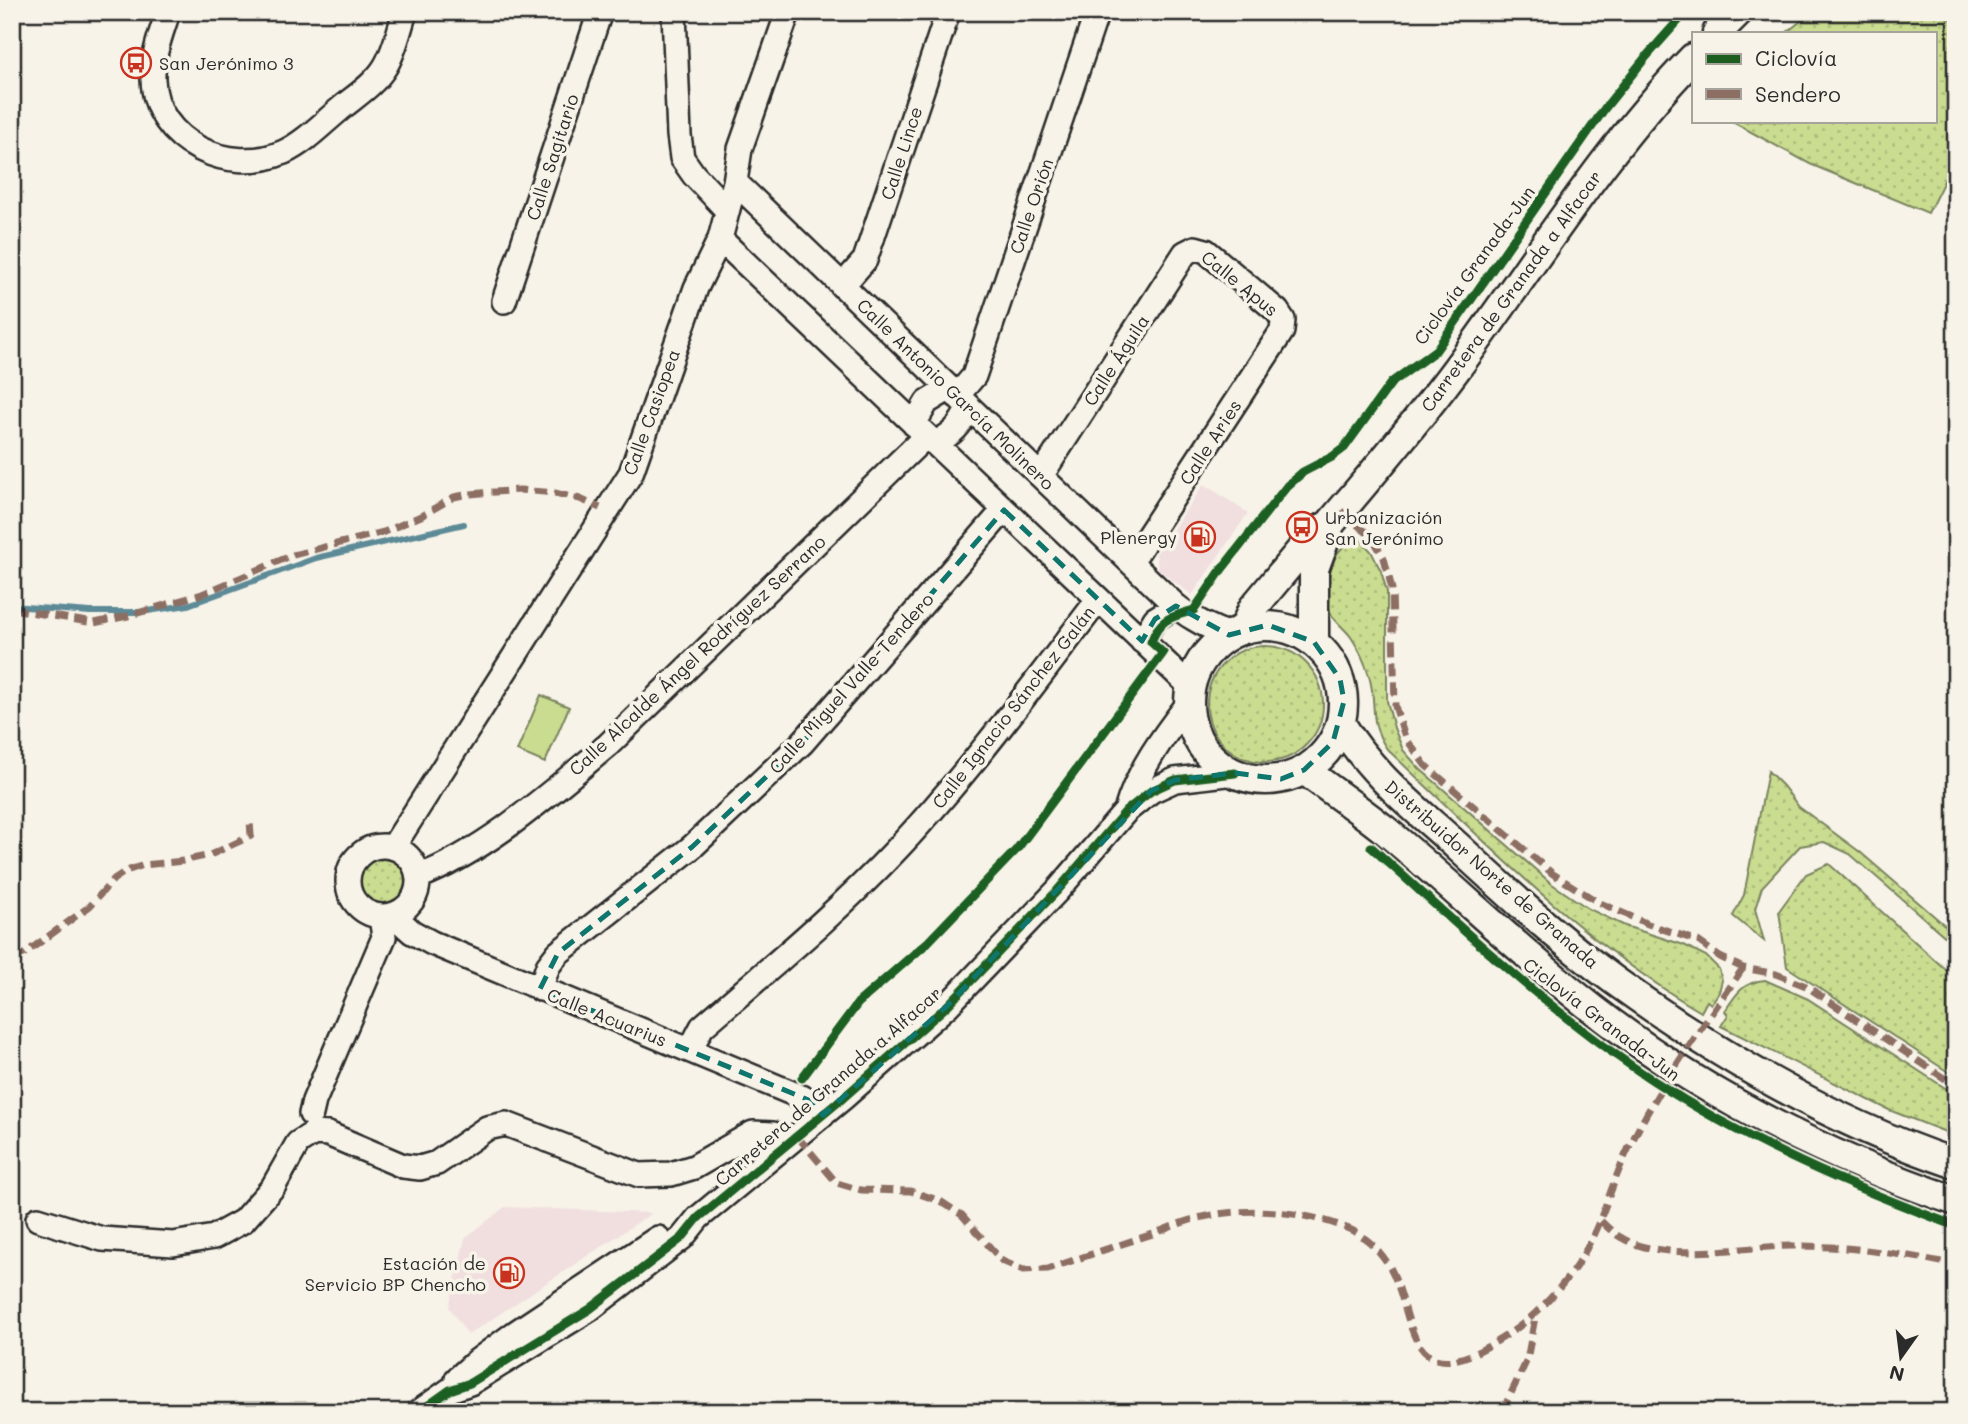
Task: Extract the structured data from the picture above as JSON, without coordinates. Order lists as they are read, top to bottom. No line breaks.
{"streets":{"main road":["Carretera de Granada a Alfacar","Distribuidor Norte de Granada"],"street":["Calle Lince","Calle Sagitario","Calle Orión","Calle Apus","Calle Águila","Calle Antonio García Molinero","Calle Casiopea","Calle Aries","Calle Alcalde Ángel Rodríguez Serrano","Calle Miguel Valle-Tendero","Calle Ignacio Sánchez Galán","Calle Acuarius"],"cycle path":["Ciclovía Granada-Jun"]},"crossings":[["Calle Lince","Calle Antonio García Molinero"],["Calle Orión","Calle Antonio García Molinero"],["Calle Orión","Calle Alcalde Ángel Rodríguez Serrano"],["Calle Apus","Calle Águila"],["Calle Apus","Calle Aries"],["Carretera de Granada a Alfacar","Calle Antonio García Molinero"],["Carretera de Granada a Alfacar","Distribuidor Norte de Granada"],["Carretera de Granada a Alfacar","Calle Acuarius"],["Calle Águila","Calle Antonio García Molinero"],["Calle Antonio García Molinero","Calle Casiopea"],["Calle Antonio García Molinero","Calle Aries"],["Calle Antonio García Molinero","Distribuidor Norte de Granada"],["Calle Casiopea","Calle Alcalde Ángel Rodríguez Serrano"],["Calle Casiopea","Calle Acuarius"],["Calle Alcalde Ángel Rodríguez Serrano","Calle Acuarius"],["Calle Miguel Valle-Tendero","Calle Acuarius"],["Calle Ignacio Sánchez Galán","Calle Acuarius"]],"places":{"bus stop":["San Jerónimo 3","Urbanización San Jerónimo"],"fuel station":["Plenergy","Estación de Servicio BP Chencho"]},"legend":["Ciclovía","Sendero"],"north":"bottom"}
